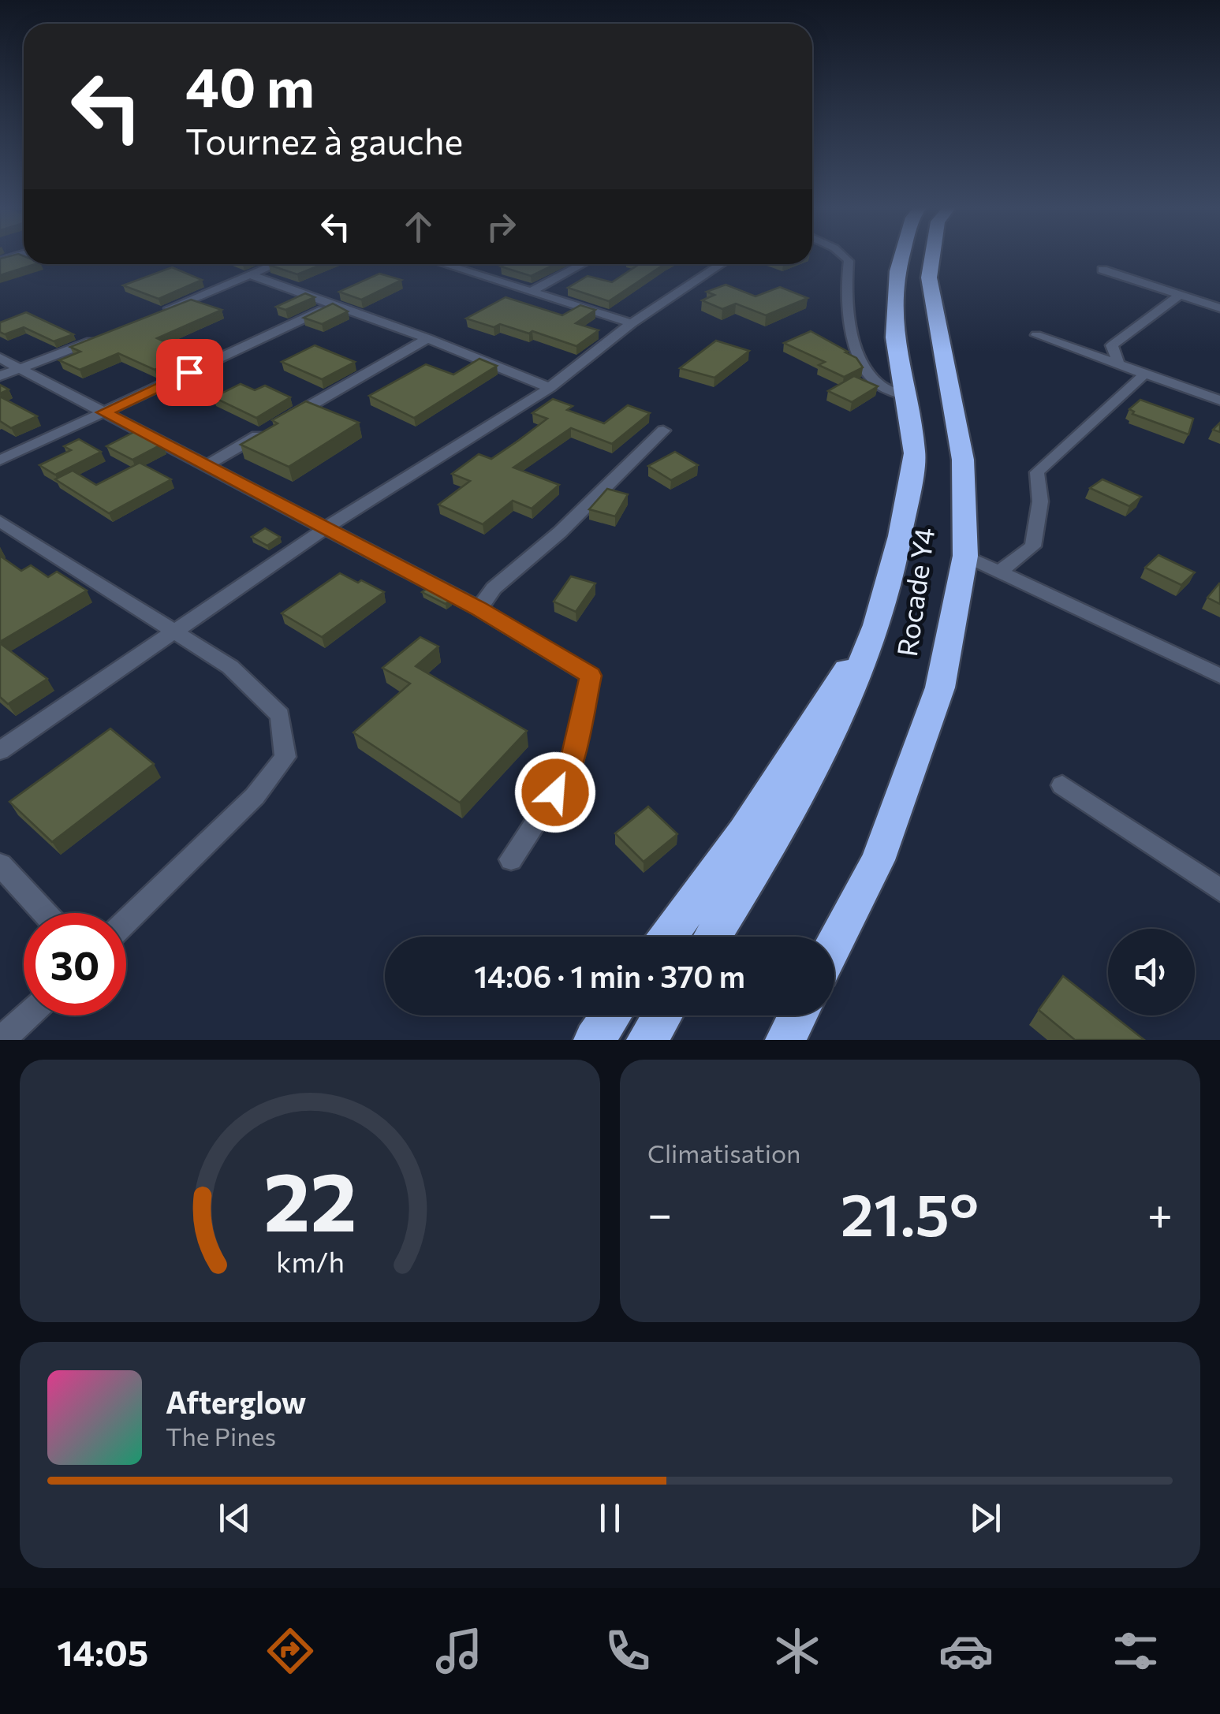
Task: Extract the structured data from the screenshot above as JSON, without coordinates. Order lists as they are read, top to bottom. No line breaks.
{"streets":{"highway":["Rocade Y4"]},"page":{"turn":["40 m","Tournez à gauche"],"limit":"30","trip":"14:06 · 1 min · 370 m","tile":"Climatisation","heat":["−","21.5°","+"],"song":["Afterglow","The Pines"],"tabs":"14:05","gauge":["22","km/h"]}}
